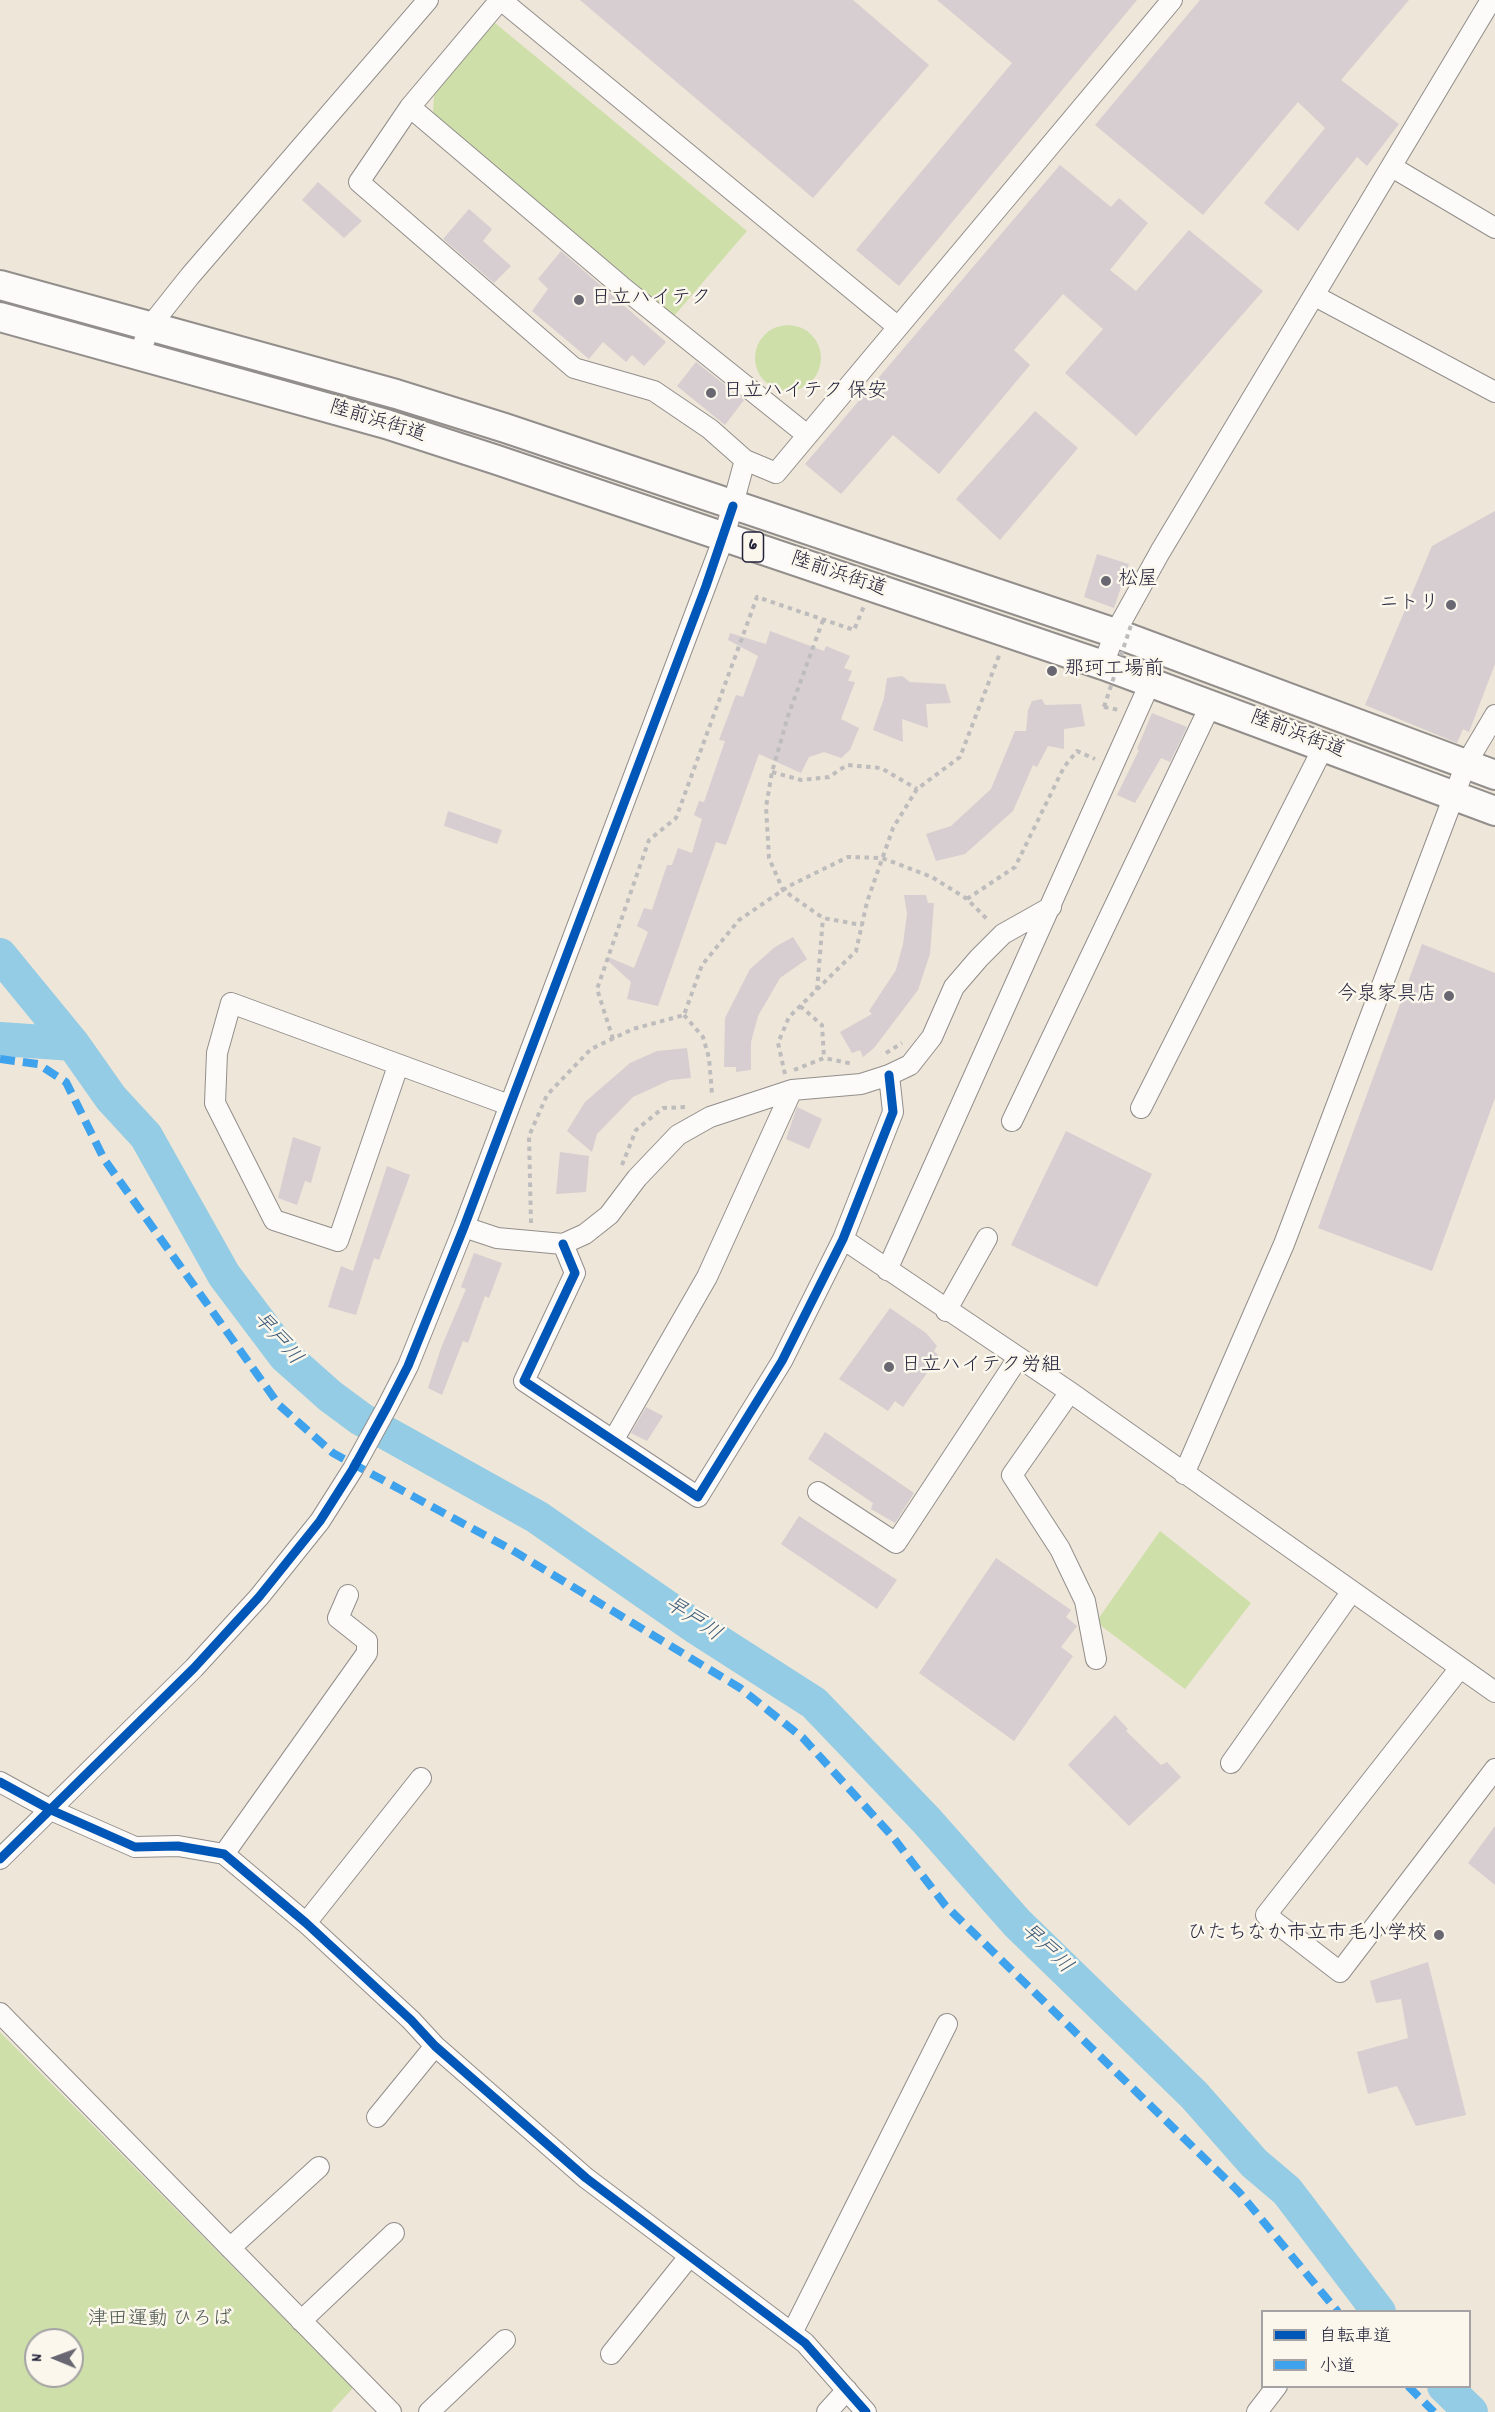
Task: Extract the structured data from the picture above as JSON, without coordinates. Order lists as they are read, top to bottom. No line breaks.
{"streets":{"highway":["陸前浜街道","6"]},"water":["早戸川"],"parks":["津田運動 ひろば"],"places":["日立ハイテク","日立ハイテク 保安","松屋","ニトリ","那珂工場前","今泉家具店","日立ハイテク労組","ひたちなか市立市毛小学校"],"legend":["自転車道","小道"],"north":"left"}
